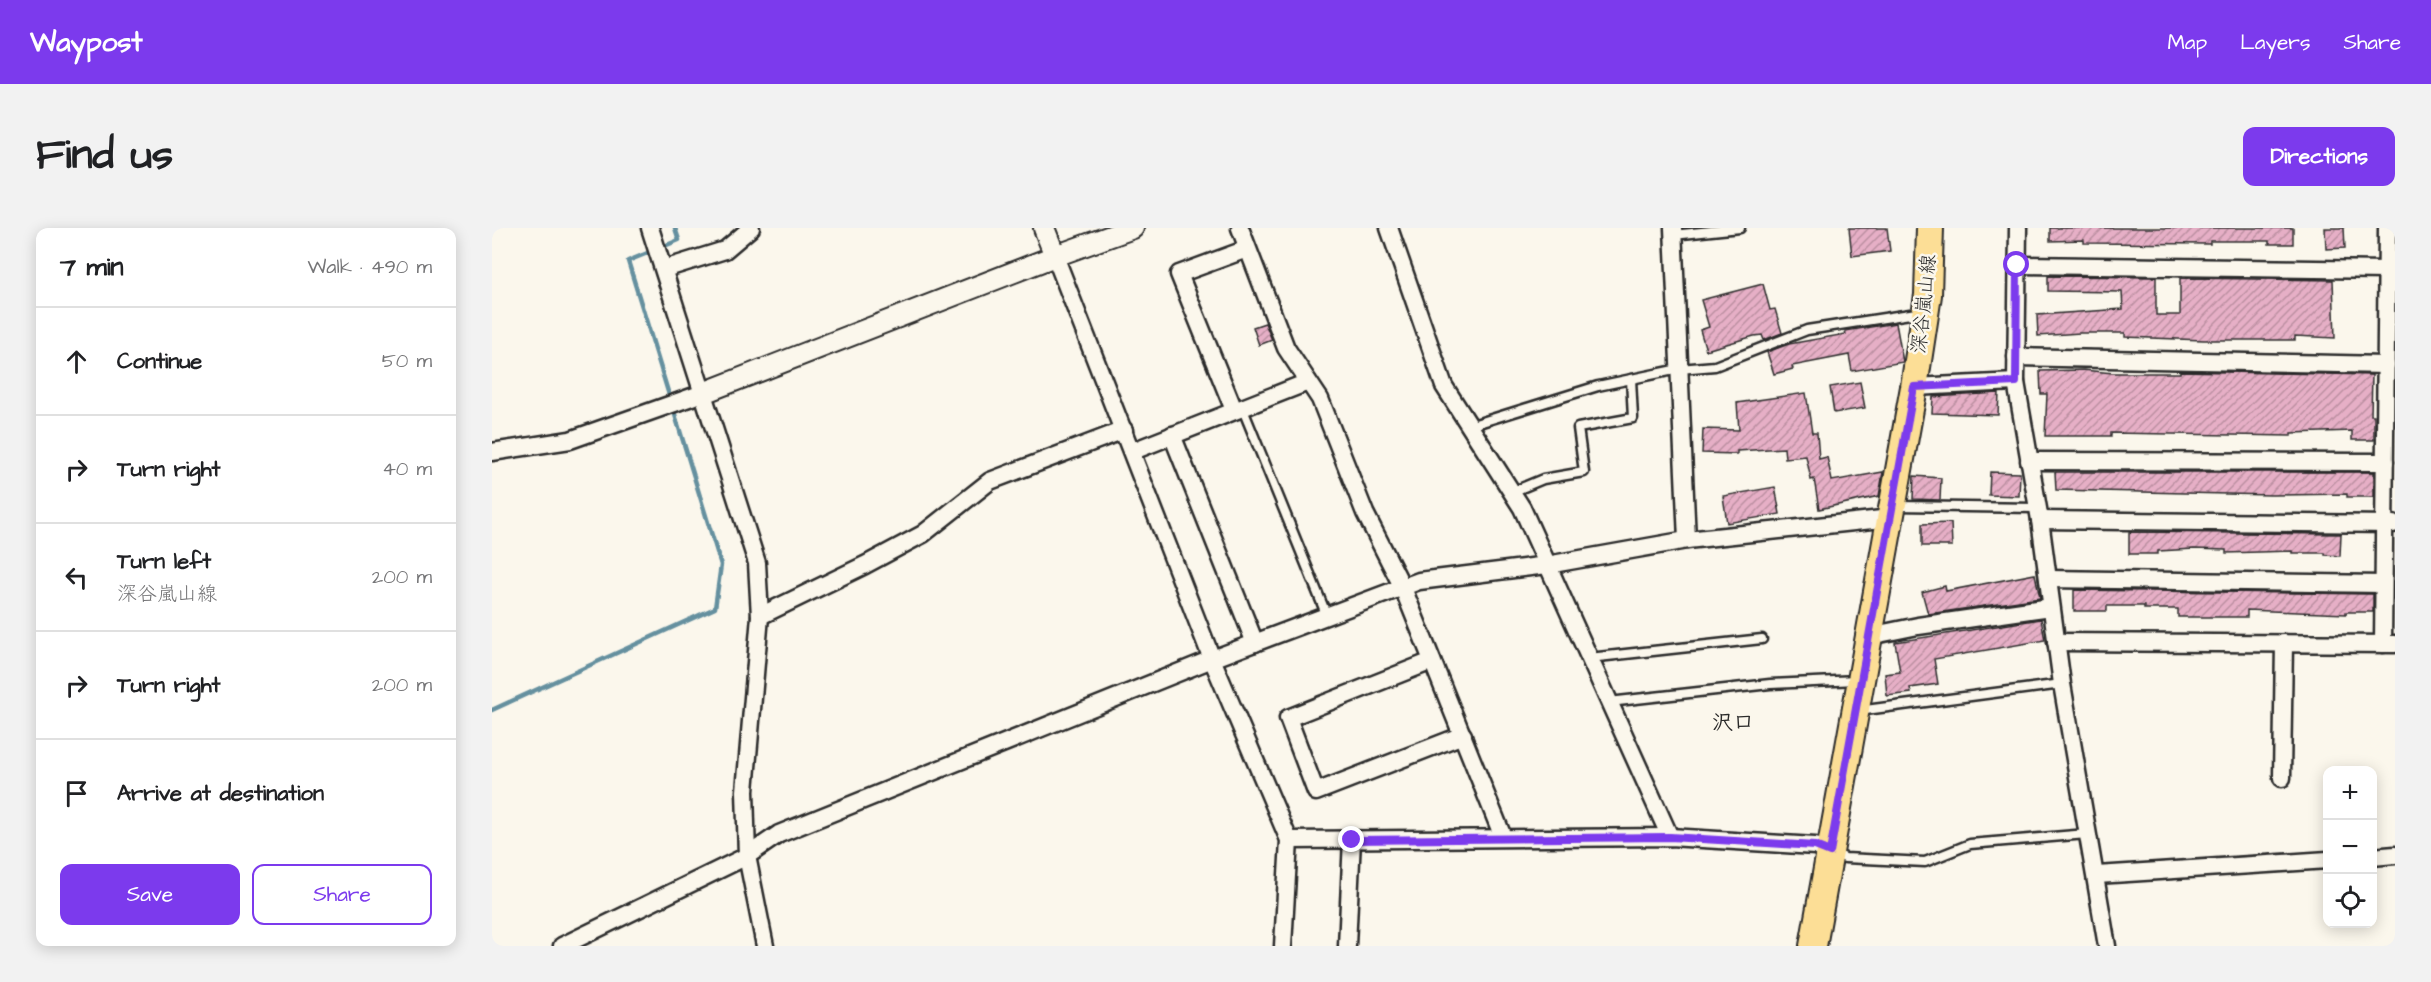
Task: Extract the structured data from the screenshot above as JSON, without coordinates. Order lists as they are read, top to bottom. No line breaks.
{"streets":{"main road":["深谷嵐山線"]},"districts":["沢口"],"page":{"header":"Waypost","nav":["Map","Layers","Share"],"title":"Find us","buttons":["Directions",["Save","Share"]],"heading":["7 min","Walk · 490 m"],"list":[["Continue","50 m"],["Turn right","40 m"],["Turn left","深谷嵐山線","200 m"],["Turn right","200 m"],"Arrive at destination"],"map_buttons":["+","−"]}}
